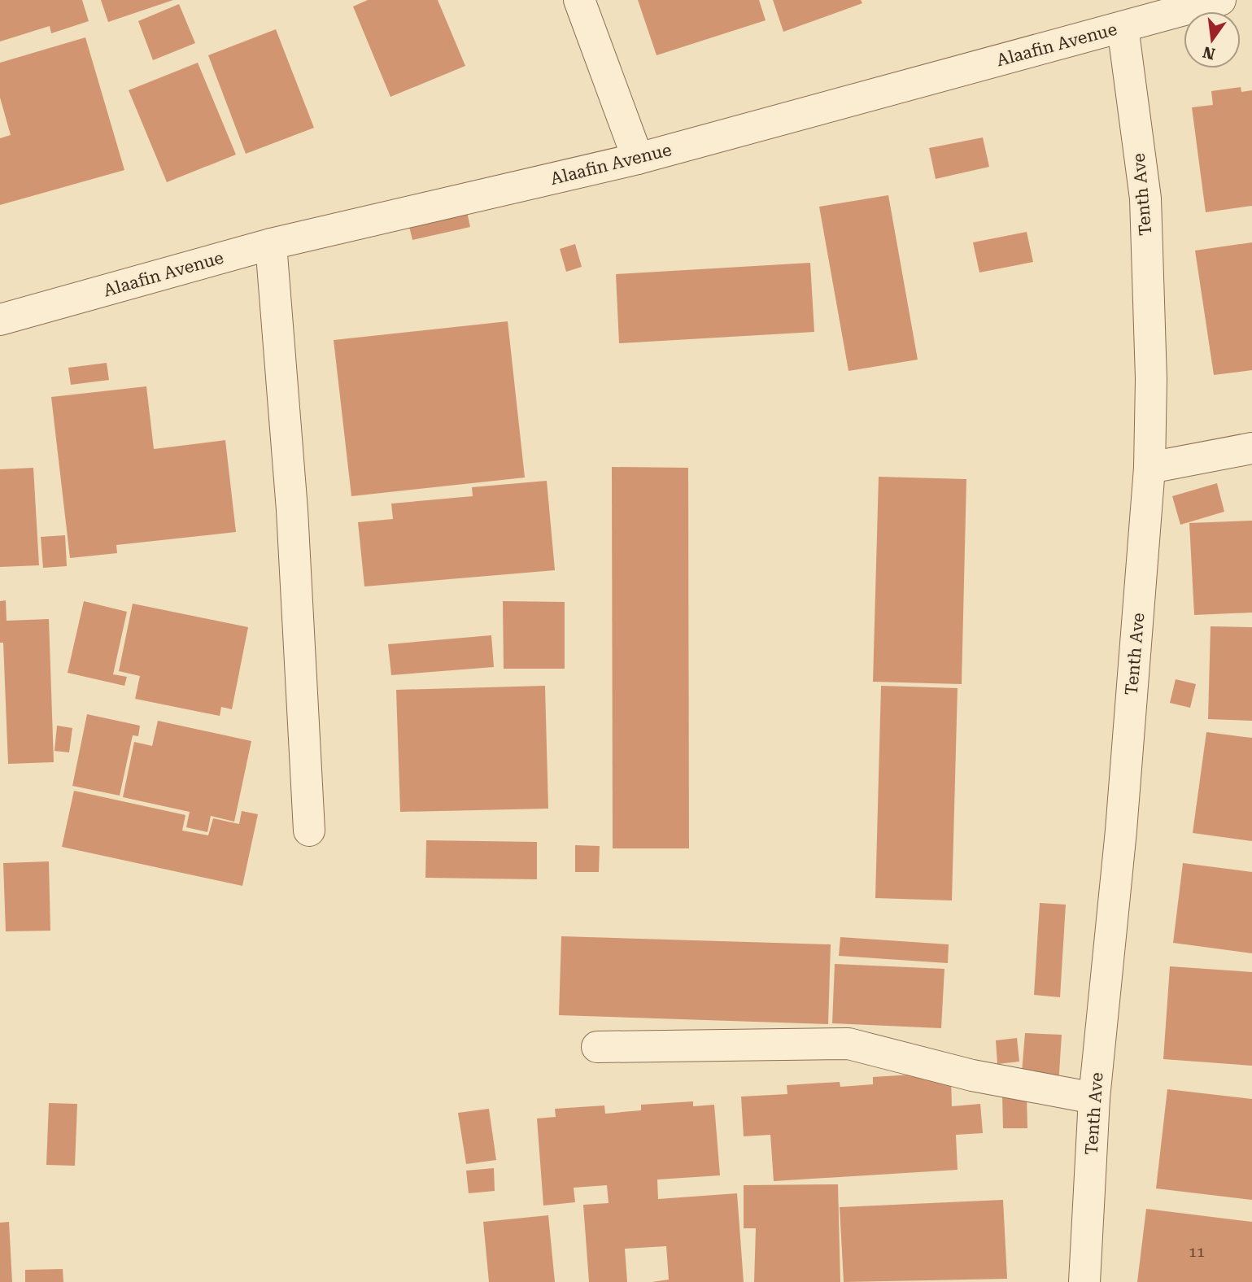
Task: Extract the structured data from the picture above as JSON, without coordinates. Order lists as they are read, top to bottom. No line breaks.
{"streets":{"street":["Alaafin Avenue","Tenth Ave"]},"crossings":[["Alaafin Avenue","Tenth Ave"]],"house_numbers":["11"],"north":"bottom"}
